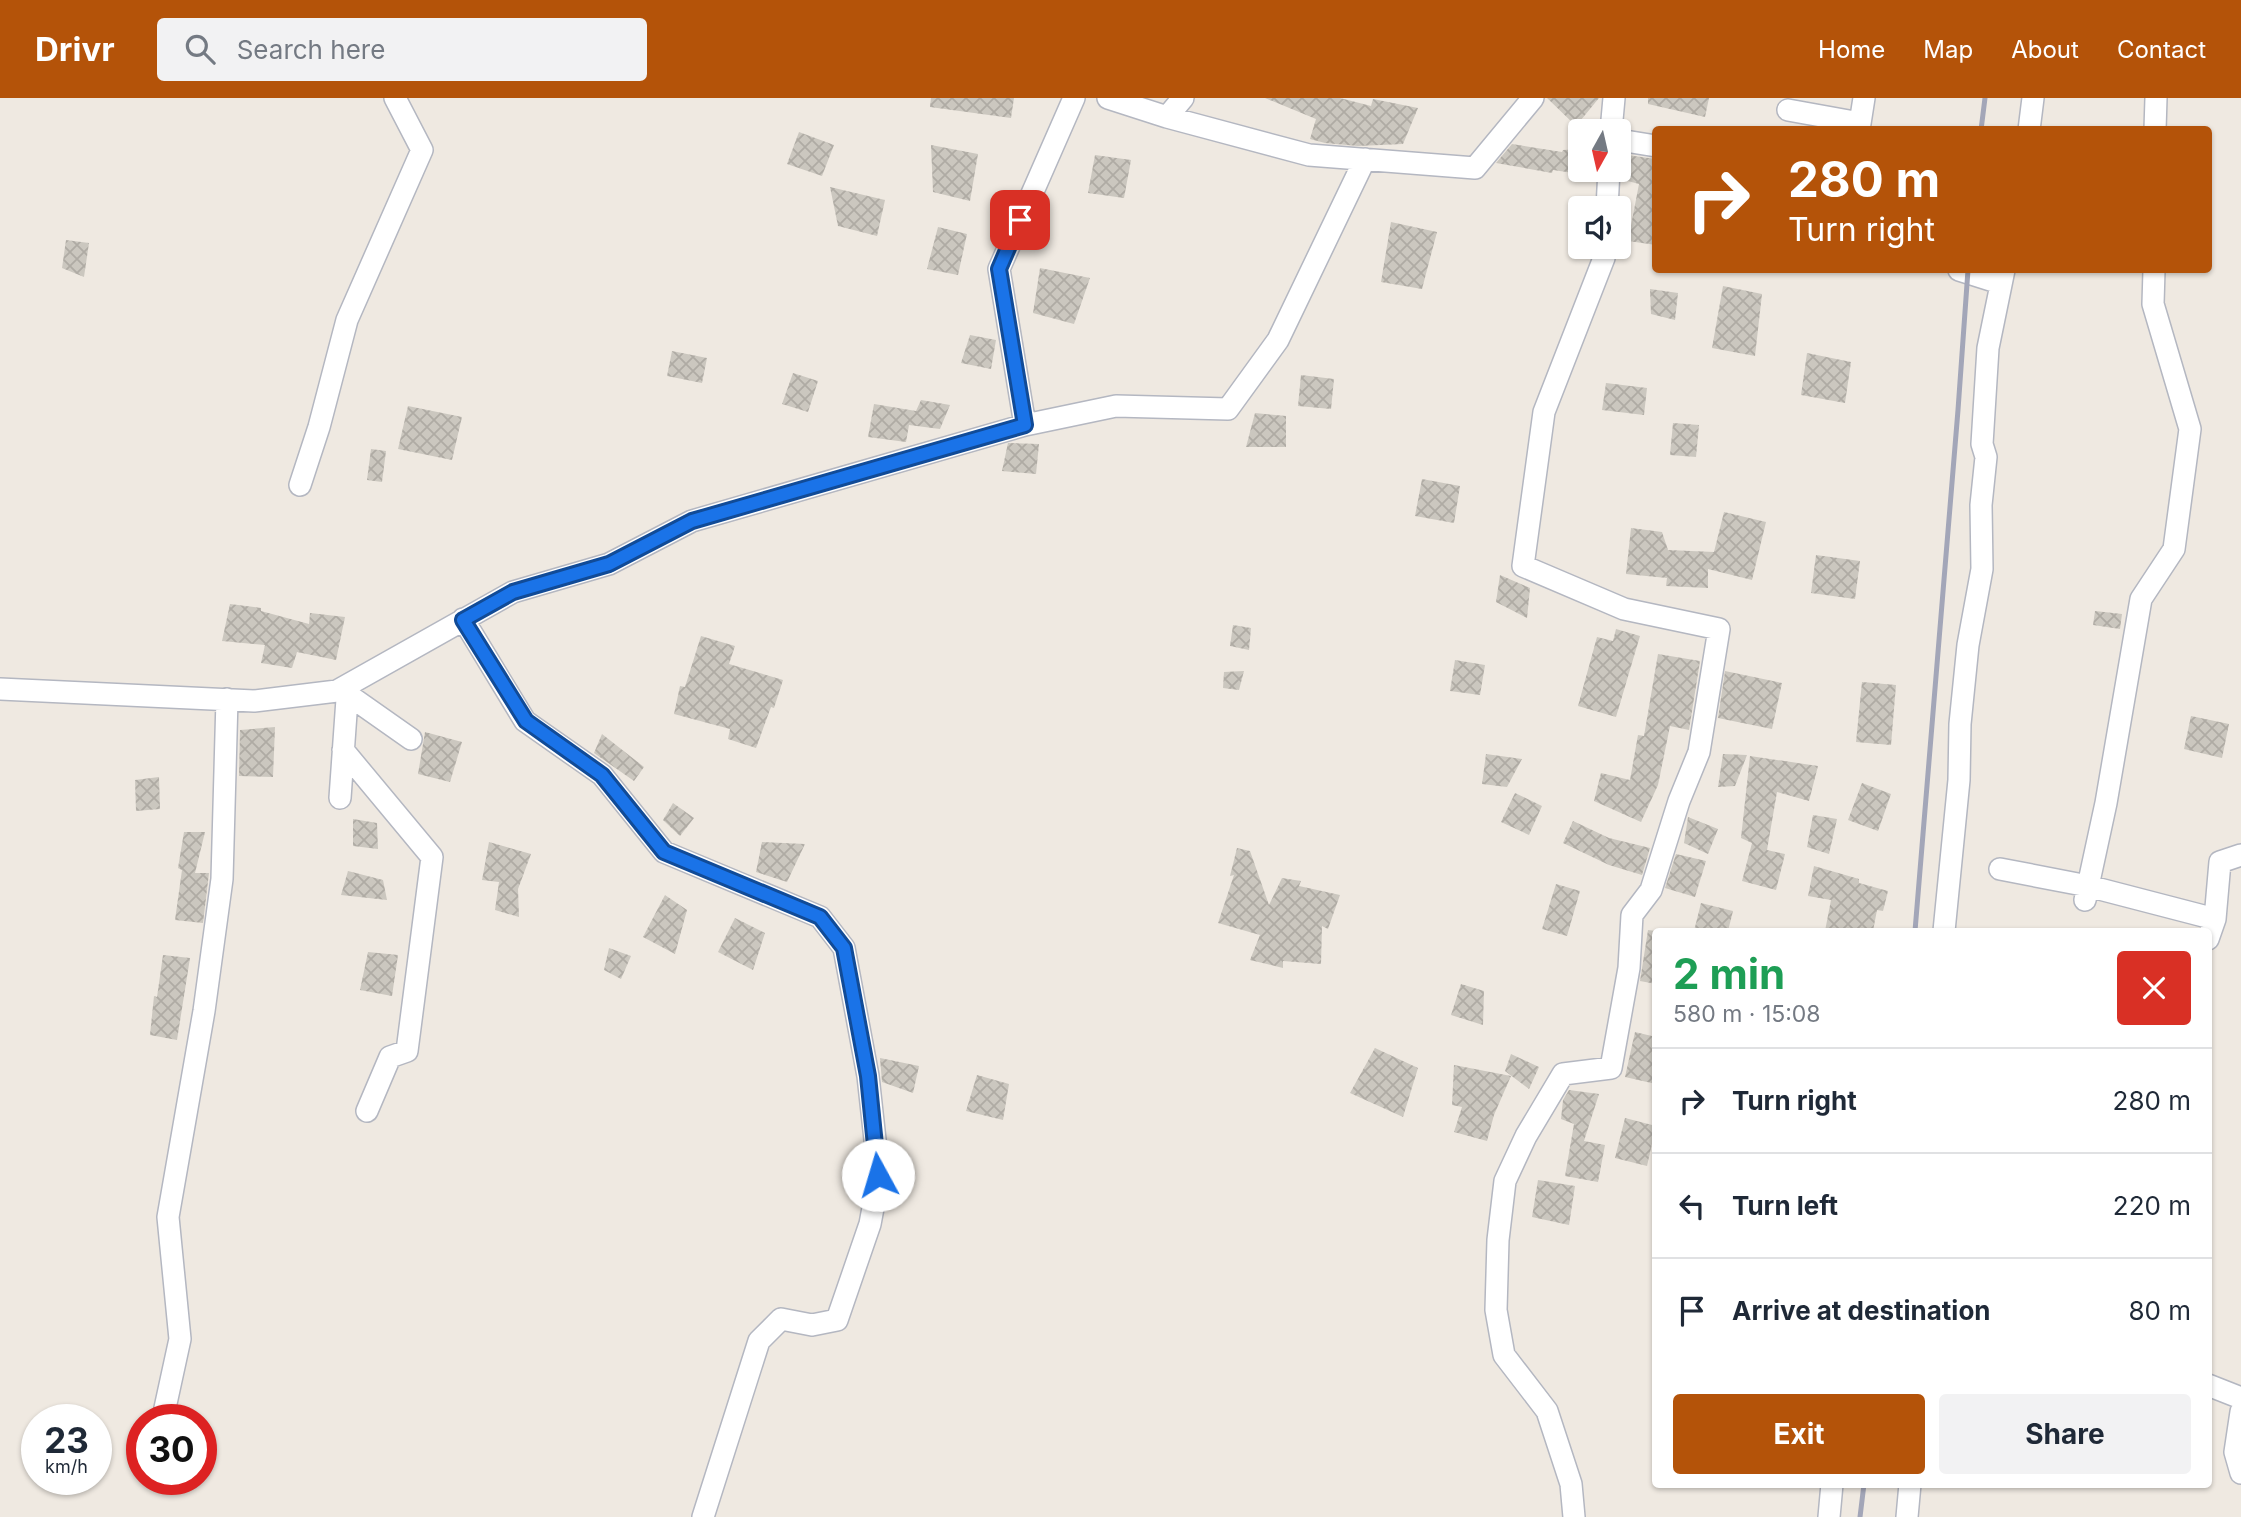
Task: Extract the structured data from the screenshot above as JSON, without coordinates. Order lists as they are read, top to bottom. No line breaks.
{"north":"bottom","page":{"header":"Drivr","search":"Search here","nav":["Home","Map","About","Contact"],"turn":["280 m","Turn right"],"heading":["2 min","580 m · 15:08"],"list":[{"name":"Turn right","value":"280 m"},{"name":"Turn left","value":"220 m"},{"name":"Arrive at destination","value":"80 m"}],"buttons":["Exit","Share"],"speed":"23 km/h","limit":"30"}}
